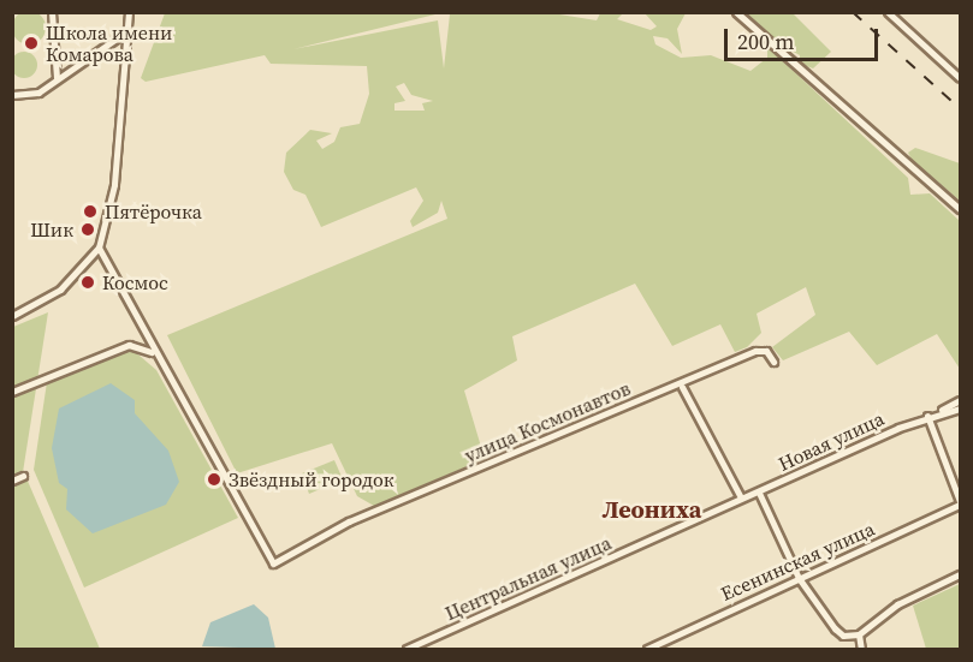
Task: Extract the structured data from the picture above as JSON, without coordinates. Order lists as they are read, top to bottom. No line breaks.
{"streets":{"street":["улица Космонавтов","Новая улица","Есенинская улица","Центральная улица"]},"crossings":[["Новая улица","Центральная улица"]],"districts":["Леониха"],"places":["Школа имени Комарова","Пятёрочка","Шик","Космос","Звёздный городок"],"scale_bar":"200 m"}
